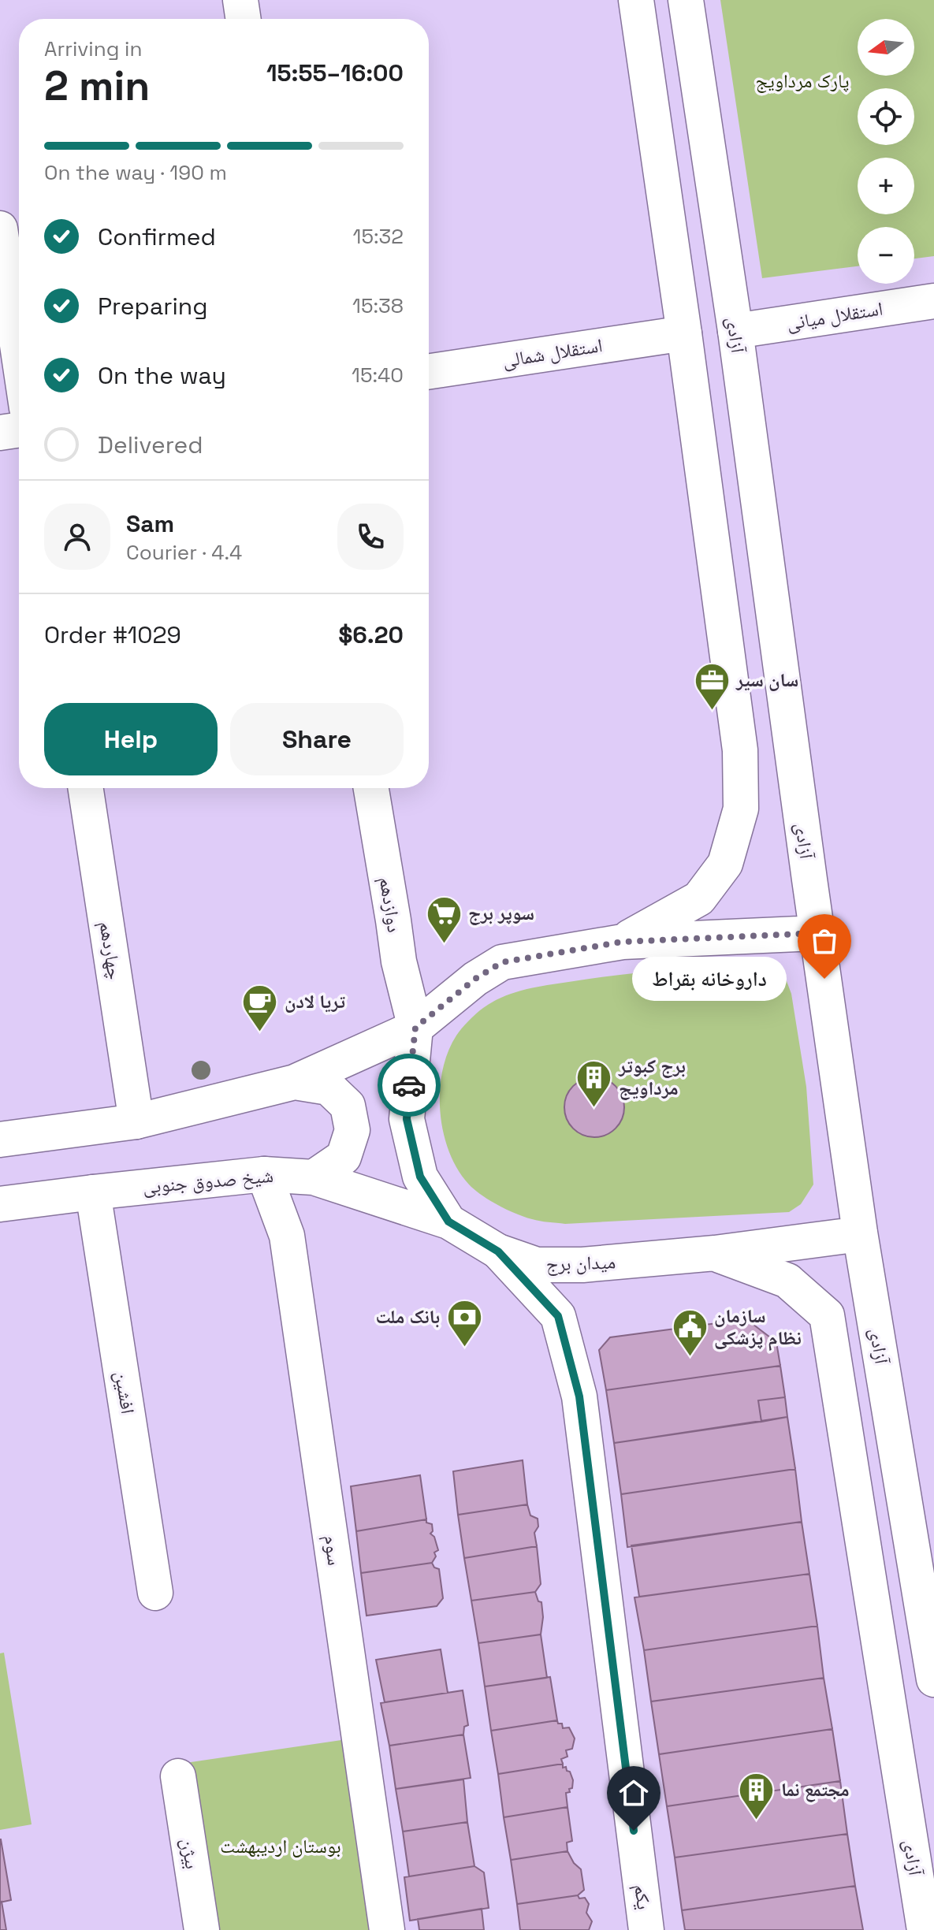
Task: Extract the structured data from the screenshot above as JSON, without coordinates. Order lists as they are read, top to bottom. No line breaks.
{"streets":{"main road":["استقلال میانی","آزادی","استقلال شمالی","دوازدهم","چهاردهم","شیخ صدوق جنوبی","میدان برج","افشین","سوم","بیژن","یکم"]},"crossings":[["استقلال میانی","آزادی"],["آزادی","میدان برج"],["دوازدهم","میدان برج"],["شیخ صدوق جنوبی","میدان برج"],["شیخ صدوق جنوبی","افشین"],["شیخ صدوق جنوبی","سوم"],["میدان برج","یکم"]],"parks":["پارک مرداویج","بوستان اردیبهشت"],"places":{"office":["سان سیر"],"supermarket":["سوپر برج"],"other":["داروخانه بقراط"],"cafe":["تریا لادن"],"building":["برج کبوتر مرداویج","مجتمع نما"],"bank":["بانک ملت"],"public building":["سازمان نظام پزشکی"]},"north":"left","page":{"map_buttons":["+","−"],"heading":["2 min","Arriving in","15:55–16:00"],"panel":["Sam","Courier · 4.4","Order #1029","$6.20"],"bar":"On the way · 190 m","list":[["Confirmed","15:32"],["Preparing","15:38"],["On the way","15:40"],"Delivered"],"buttons":["Help","Share"],"bubble":"داروخانه بقراط"}}
